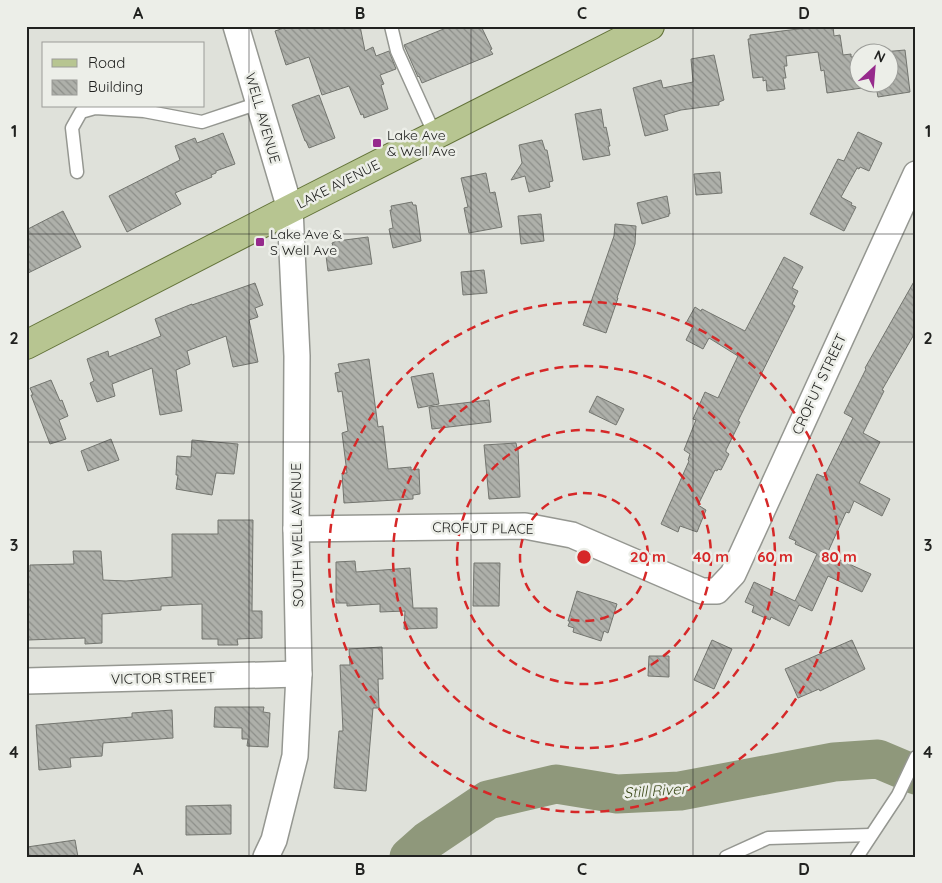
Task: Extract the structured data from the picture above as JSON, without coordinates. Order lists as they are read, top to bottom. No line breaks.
{"streets":{"main road":["LAKE AVENUE"],"street":["WELL AVENUE","CROFUT STREET","CROFUT PLACE","SOUTH WELL AVENUE","VICTOR STREET"]},"crossings":[["WELL AVENUE","LAKE AVENUE"],["WELL AVENUE","SOUTH WELL AVENUE"],["LAKE AVENUE","SOUTH WELL AVENUE"],["CROFUT STREET","CROFUT PLACE"],["CROFUT PLACE","SOUTH WELL AVENUE"],["SOUTH WELL AVENUE","VICTOR STREET"]],"water":["Still River"],"places":{"transit":["Lake Ave & Well Ave","Lake Ave & S Well Ave"]},"legend":["Road","Building"],"north":"top right","grid":{"columns":["A","B","C","D"],"rows":["1","2","3","4"]},"rings":["20 m","40 m","60 m","80 m"]}
